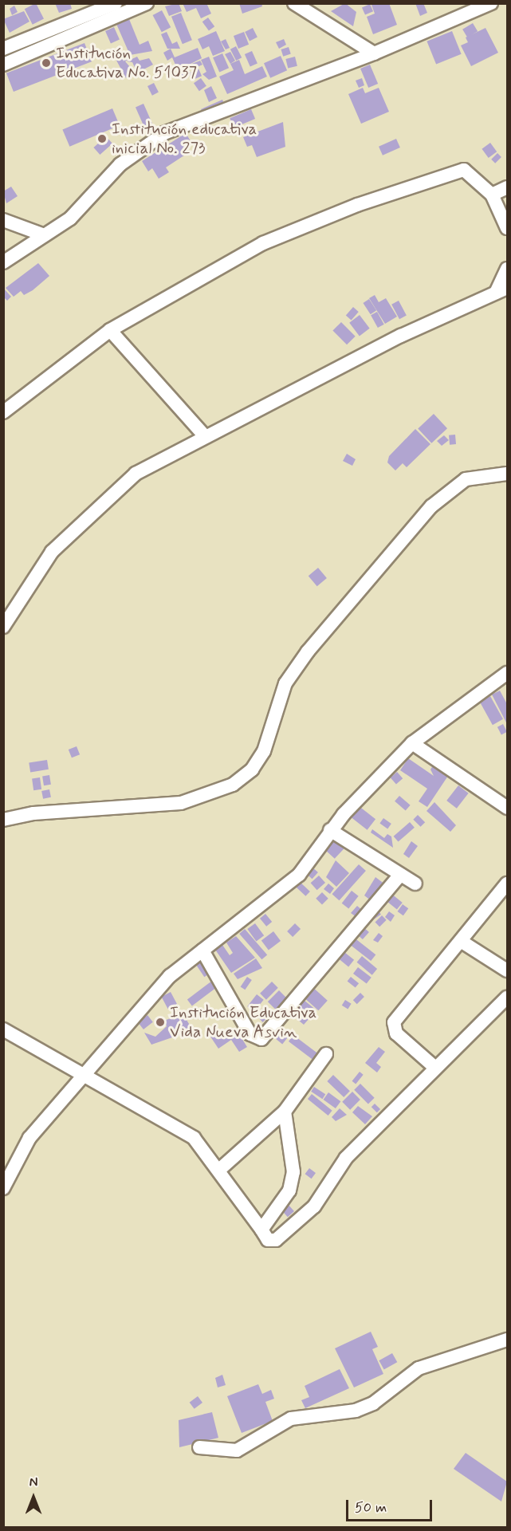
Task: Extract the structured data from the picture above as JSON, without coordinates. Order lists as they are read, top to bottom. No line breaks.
{"places":["Institución Educativa No. 51037","Institución educativa inicial No. 273","Institución Educativa Vida Nueva Asvin"],"scale_bar":"50 m","north":"top"}
